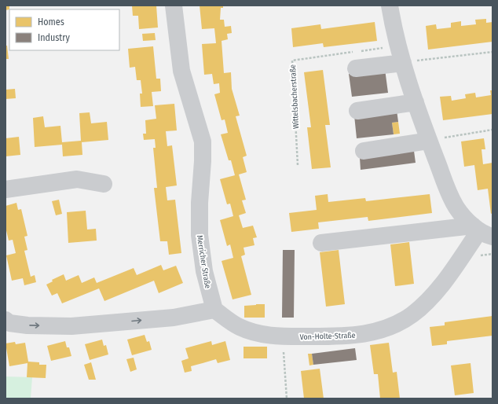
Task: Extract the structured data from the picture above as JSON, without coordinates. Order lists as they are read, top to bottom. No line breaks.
{"streets":{"street":["Merricher Straße","Von-Holte-Straße"],"path":["Wittelsbacherstraße"]},"crossings":[["Merricher Straße","Von-Holte-Straße"]],"legend":["Homes","Industry"]}
